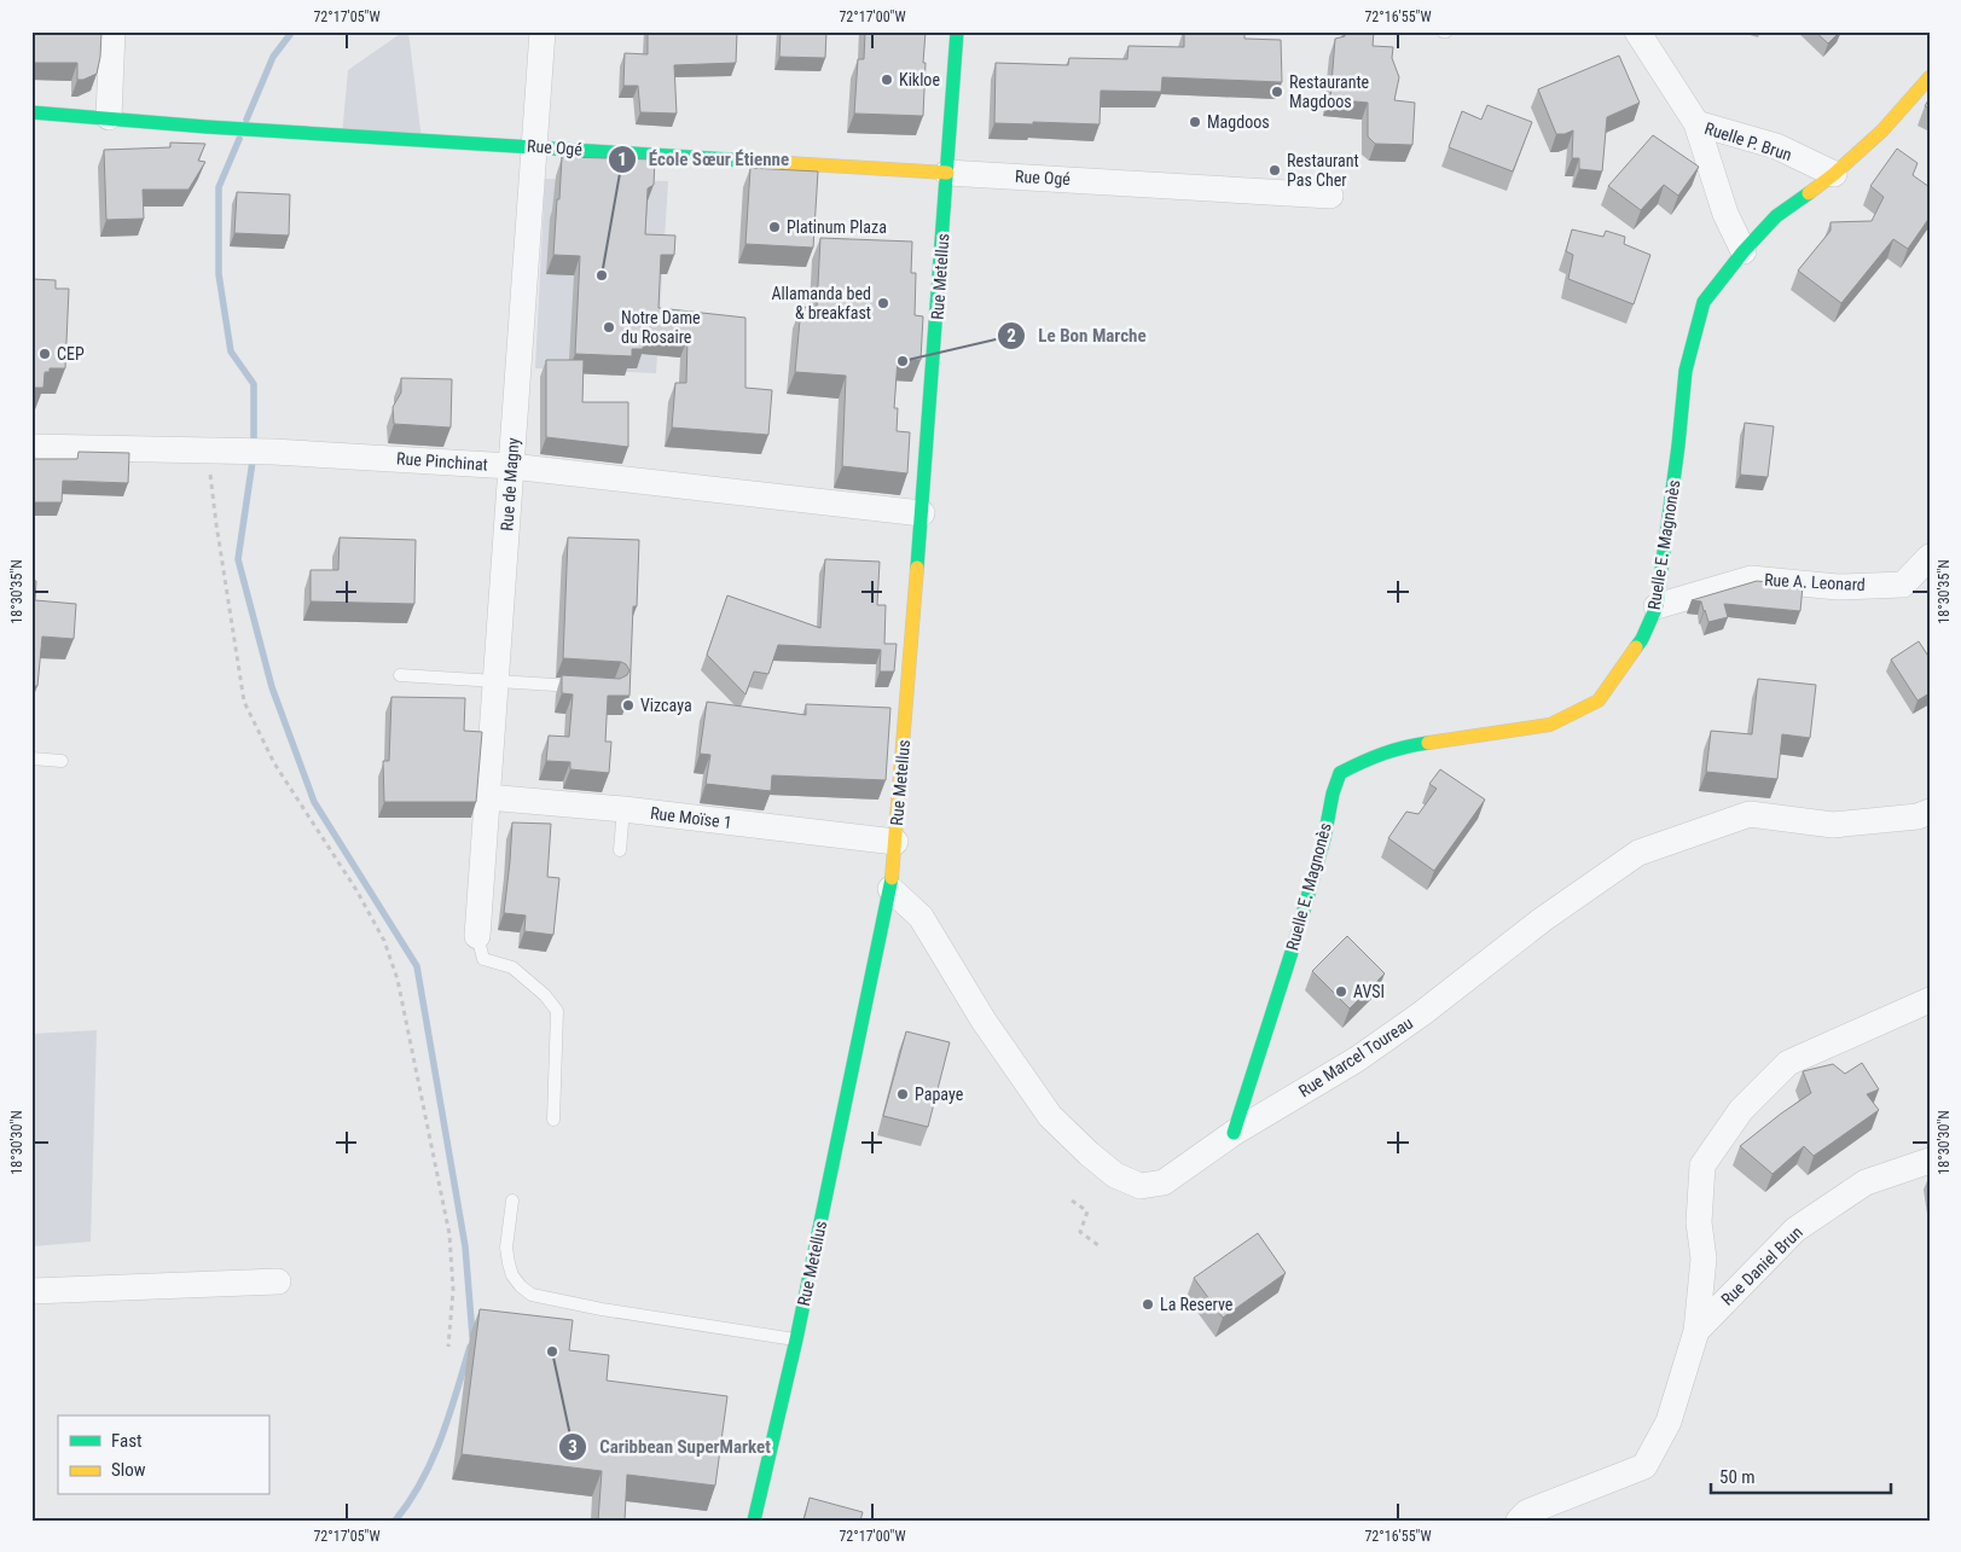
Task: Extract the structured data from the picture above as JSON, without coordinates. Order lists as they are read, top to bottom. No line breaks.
{"streets":{"street":["Ruelle P. Brun","Rue Ogé","Rue Metellus","Rue Pinchinat","Rue de Magny","Ruelle E. Magnonès","Rue A. Leonard","Rue Moïse 1","Rue Marcel Toureau","Rue Daniel Brun"]},"crossings":[["Ruelle P. Brun","Ruelle E. Magnonès"],["Rue Ogé","Rue Metellus"],["Rue Ogé","Rue de Magny"],["Rue Metellus","Rue Pinchinat"],["Rue Metellus","Rue Moïse 1"],["Rue Metellus","Rue Marcel Toureau"],["Rue Pinchinat","Rue de Magny"],["Rue de Magny","Rue Moïse 1"],["Ruelle E. Magnonès","Rue A. Leonard"],["Ruelle E. Magnonès","Rue Marcel Toureau"]],"places":["Kikloe","Restaurante Magdoos","Magdoos","Restaurant Pas Cher","Platinum Plaza","École Sœur Étienne","Allamanda bed & breakfast","Notre Dame du Rosaire","CEP","Le Bon Marche","Vizcaya","AVSI","Papaye","La Reserve","Caribbean SuperMarket"],"legend":["Fast","Slow"],"scale_bar":"50 m","coordinates":["72°17'05\"W","72°17'00\"W","72°16'55\"W","18°30'35\"N","18°30'30\"N"]}
